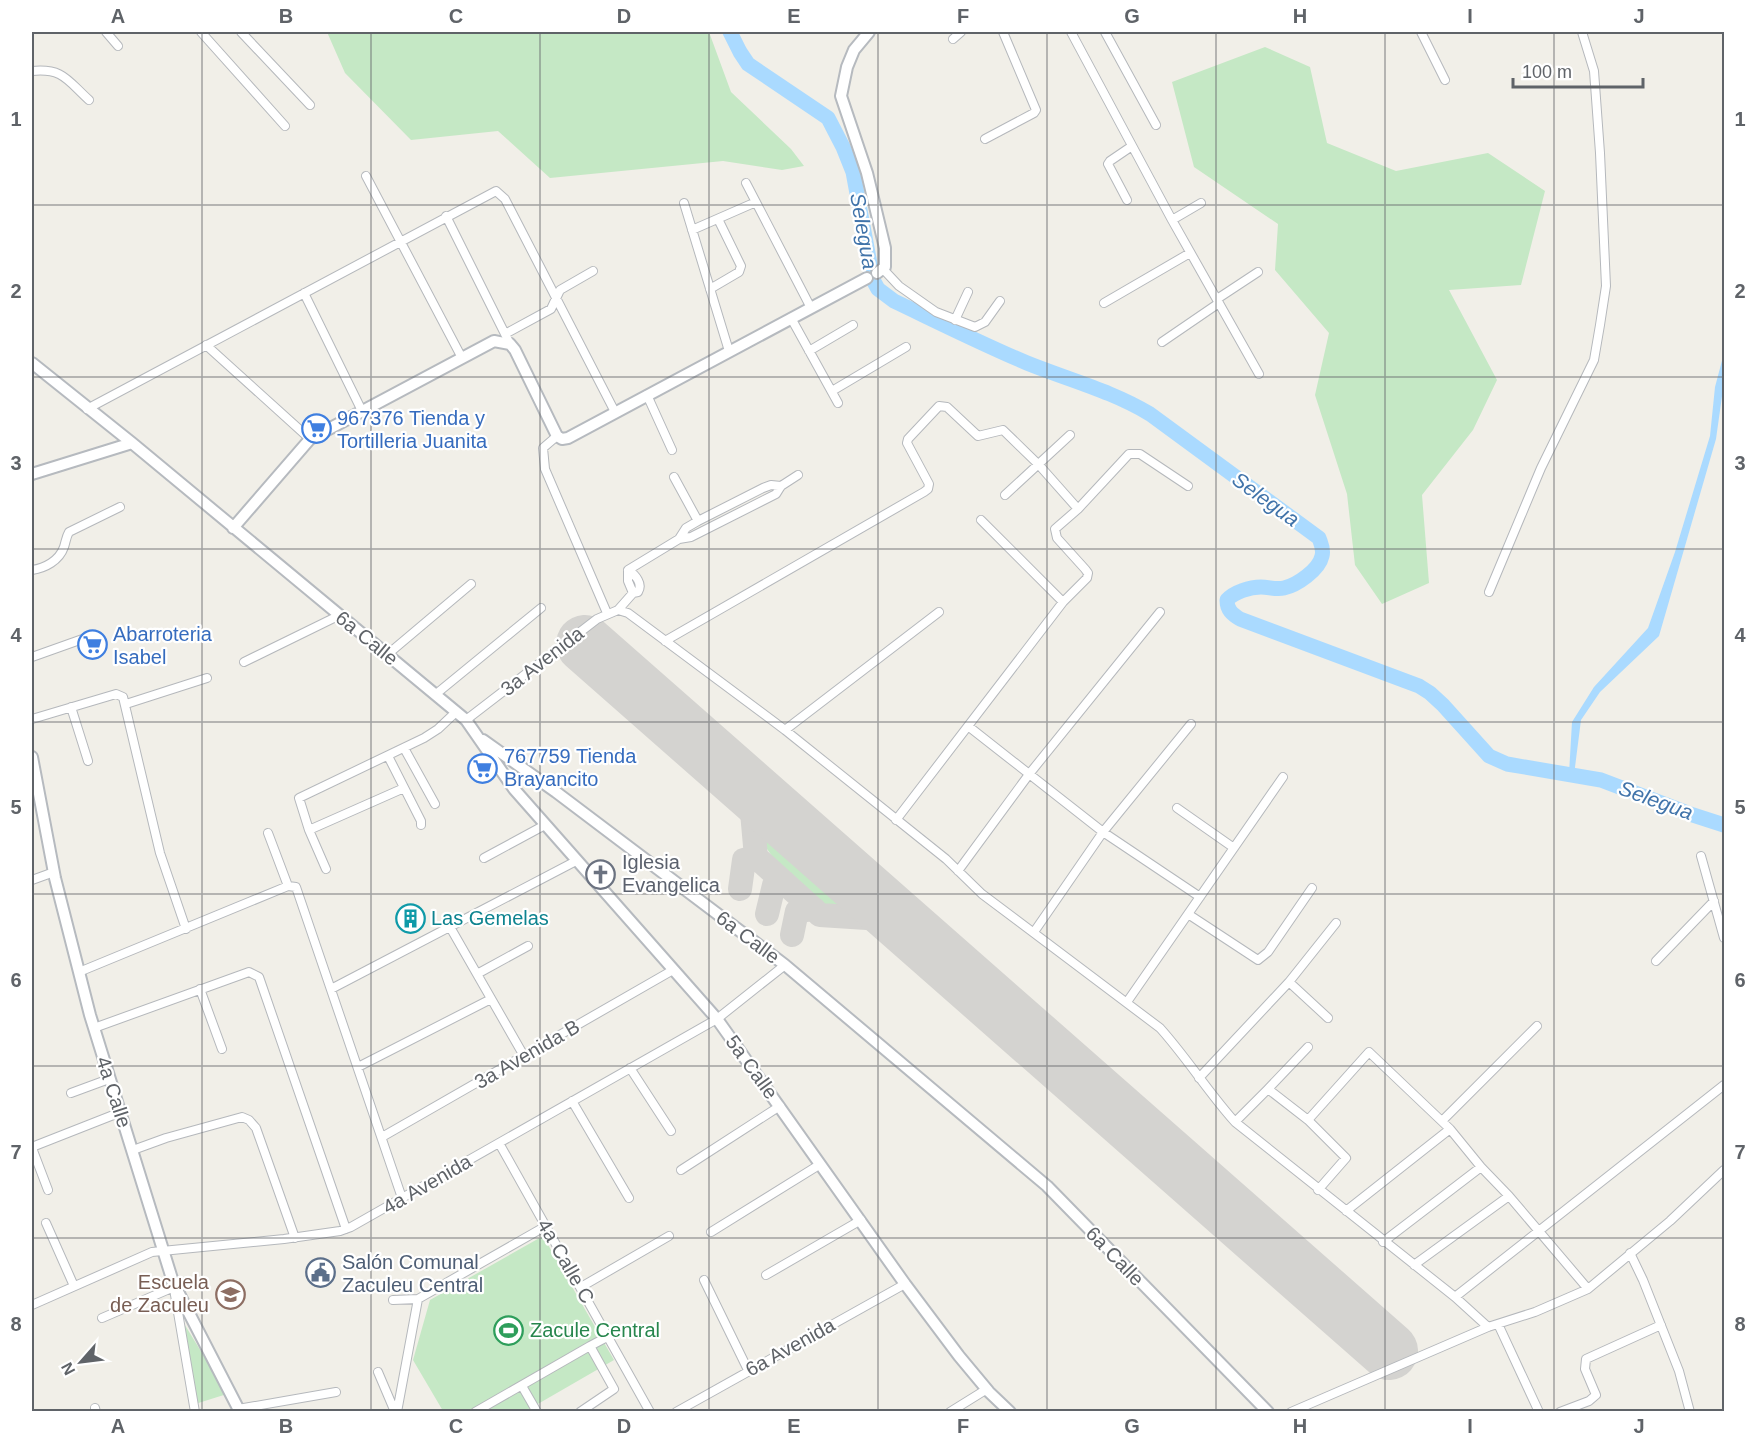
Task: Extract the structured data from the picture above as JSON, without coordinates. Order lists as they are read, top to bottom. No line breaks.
{"streets":{"street":["6a Calle","3a Avenida","3a Avenida B","5a Calle","4a Calle","4a Avenida","4a Calle C","6a Avenida"]},"crossings":[["6a Calle","3a Avenida"],["6a Calle","5a Calle"],["6a Calle","4a Avenida"],["3a Avenida B","5a Calle"],["5a Calle","4a Avenida"],["5a Calle","6a Avenida"],["4a Calle","4a Avenida"],["4a Avenida","4a Calle C"]],"water":["Selegua"],"places":{"supermarket":["967376 Tienda y Tortilleria Juanita","Abarroteria Isabel","767759 Tienda Brayancito"],"church":["Iglesia Evangelica"],"building":["Las Gemelas"],"public building":["Salón Comunal Zaculeu Central"],"school or university":["Escuela de Zaculeu"],"sports":["Zacule Central"]},"scale_bar":"100 m","north":"bottom left","grid":{"columns":["A","B","C","D","E","F","G","H","I","J"],"rows":["1","2","3","4","5","6","7","8"]}}
